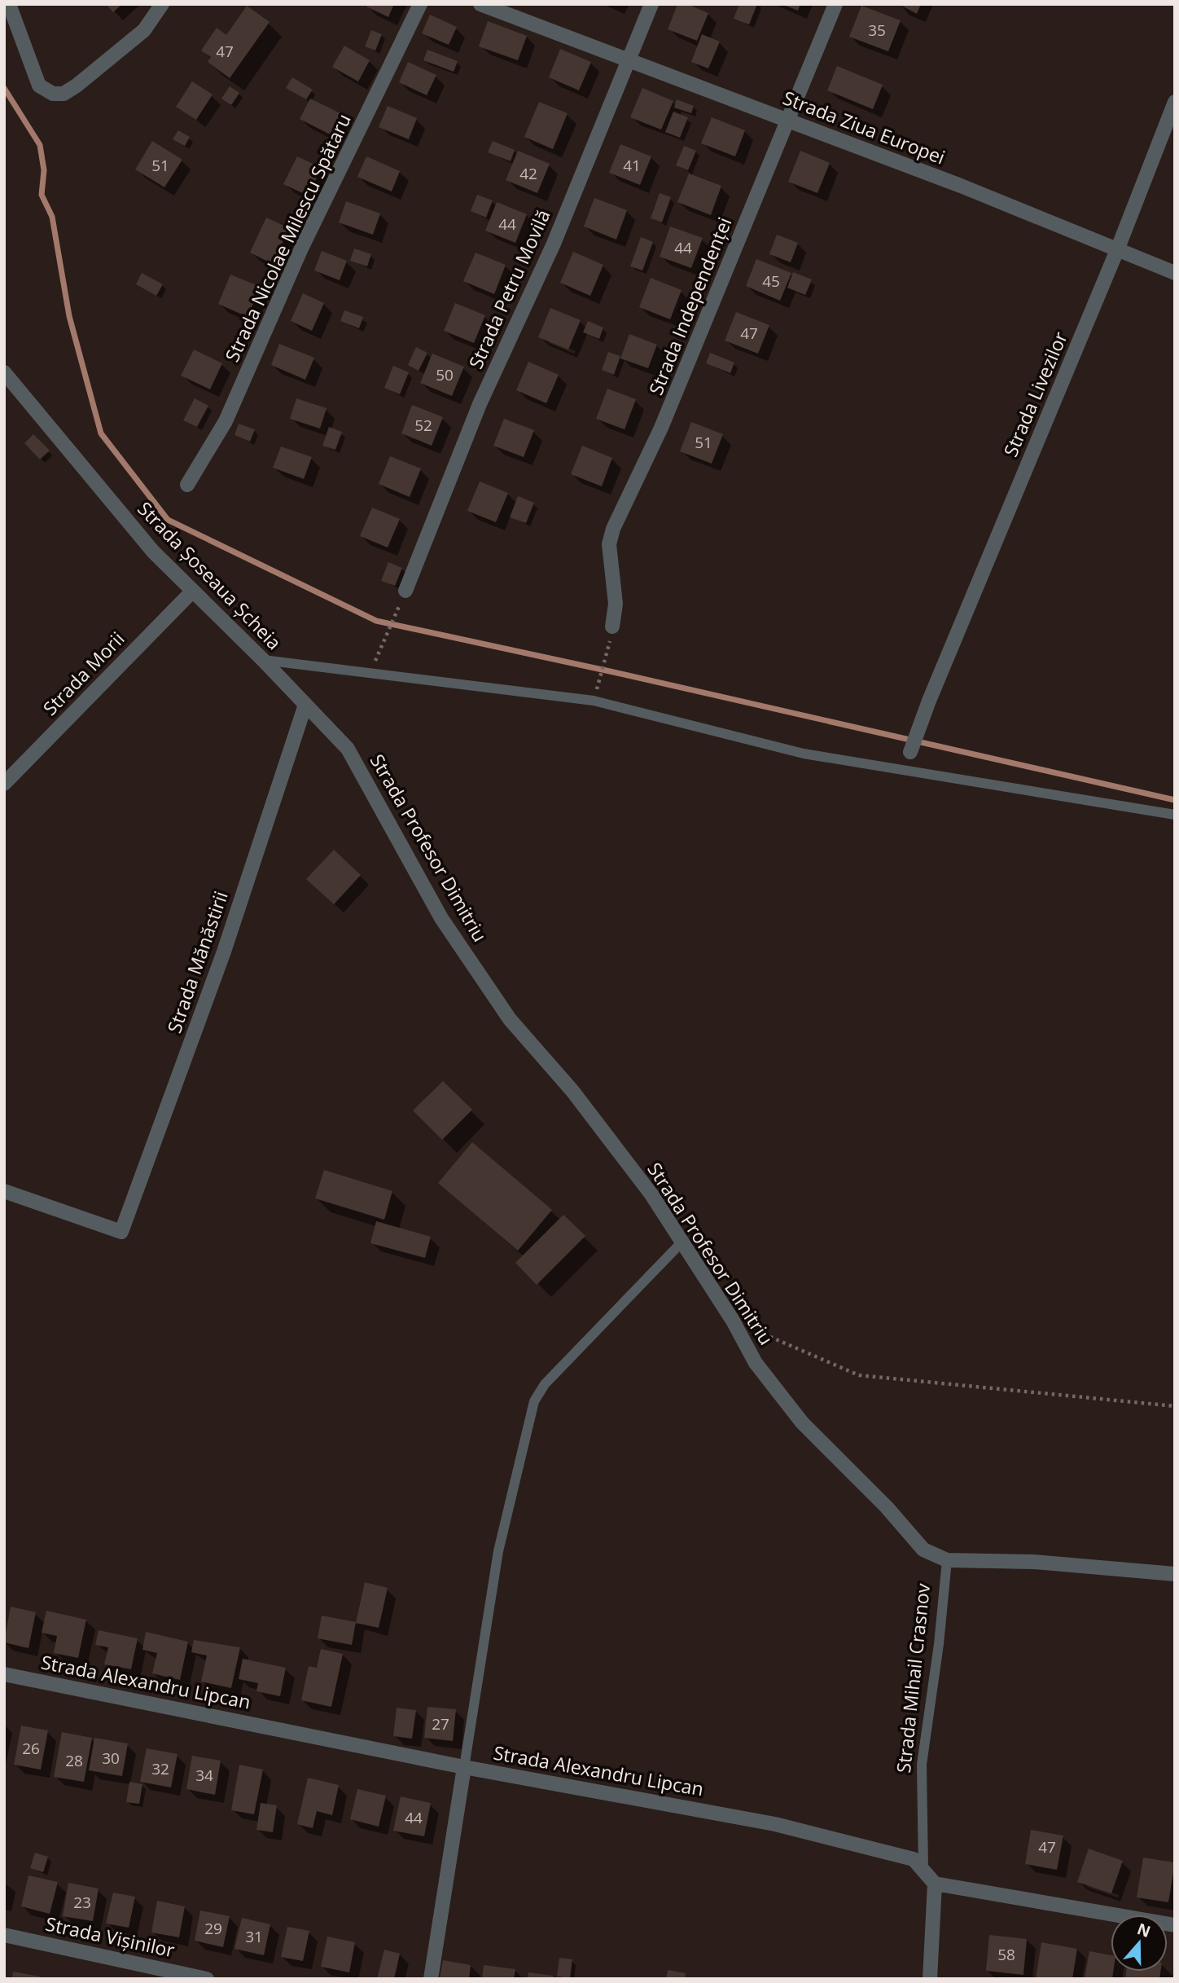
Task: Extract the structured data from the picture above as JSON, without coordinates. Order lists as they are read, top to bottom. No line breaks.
{"streets":{"street":["Strada Ziua Europei","Strada Nicolae Milescu Spătaru","Strada Petru Movilă","Strada Independenței","Strada Livezilor","Strada Șoseaua Șcheia","Strada Morii","Strada Profesor Dimitriu","Strada Mănăstirii","Strada Alexandru Lipcan","Strada Vișinilor"],"lane":["Strada Mihail Crasnov"]},"crossings":[["Strada Ziua Europei","Strada Petru Movilă"],["Strada Ziua Europei","Strada Independenței"],["Strada Ziua Europei","Strada Livezilor"],["Strada Șoseaua Șcheia","Strada Morii"],["Strada Șoseaua Șcheia","Strada Profesor Dimitriu"],["Strada Șoseaua Șcheia","Strada Mănăstirii"],["Strada Profesor Dimitriu","Strada Mihail Crasnov"],["Strada Mihail Crasnov","Strada Alexandru Lipcan"]],"house_numbers":["35","47","51","41","42","44","44","45","47","50","52","51","27","26","30","28","32","34","44","47","23","29","31","58"],"north":"top"}
